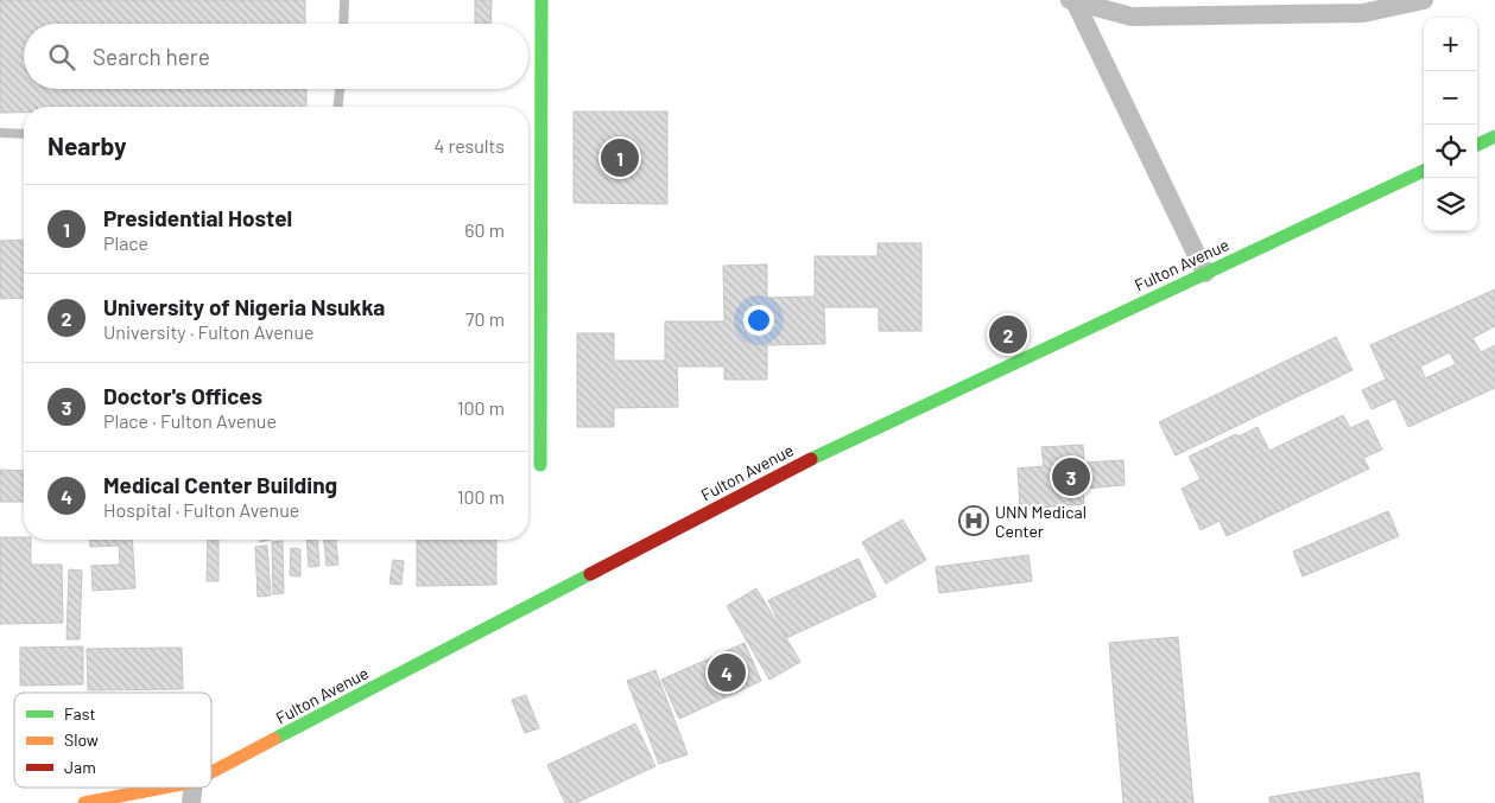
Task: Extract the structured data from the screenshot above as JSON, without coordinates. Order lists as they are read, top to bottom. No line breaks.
{"streets":{"street":["Fulton Avenue"]},"places":{"hospital":["UNN Medical Center"]},"legend":["Fast","Slow","Jam"],"page":{"map_buttons":["+","−"],"search":"Search here","heading":["Nearby","4 results"],"pins":["1","2","3","4"],"list":[{"mark":"1","name":"Presidential Hostel","note":"Place","value":"60 m"},{"mark":"2","name":"University of Nigeria Nsukka","note":"University · Fulton Avenue","value":"70 m"},{"mark":"3","name":"Doctor's Offices","note":"Place · Fulton Avenue","value":"100 m"},{"mark":"4","name":"Medical Center Building","note":"Hospital · Fulton Avenue","value":"100 m"}]}}
